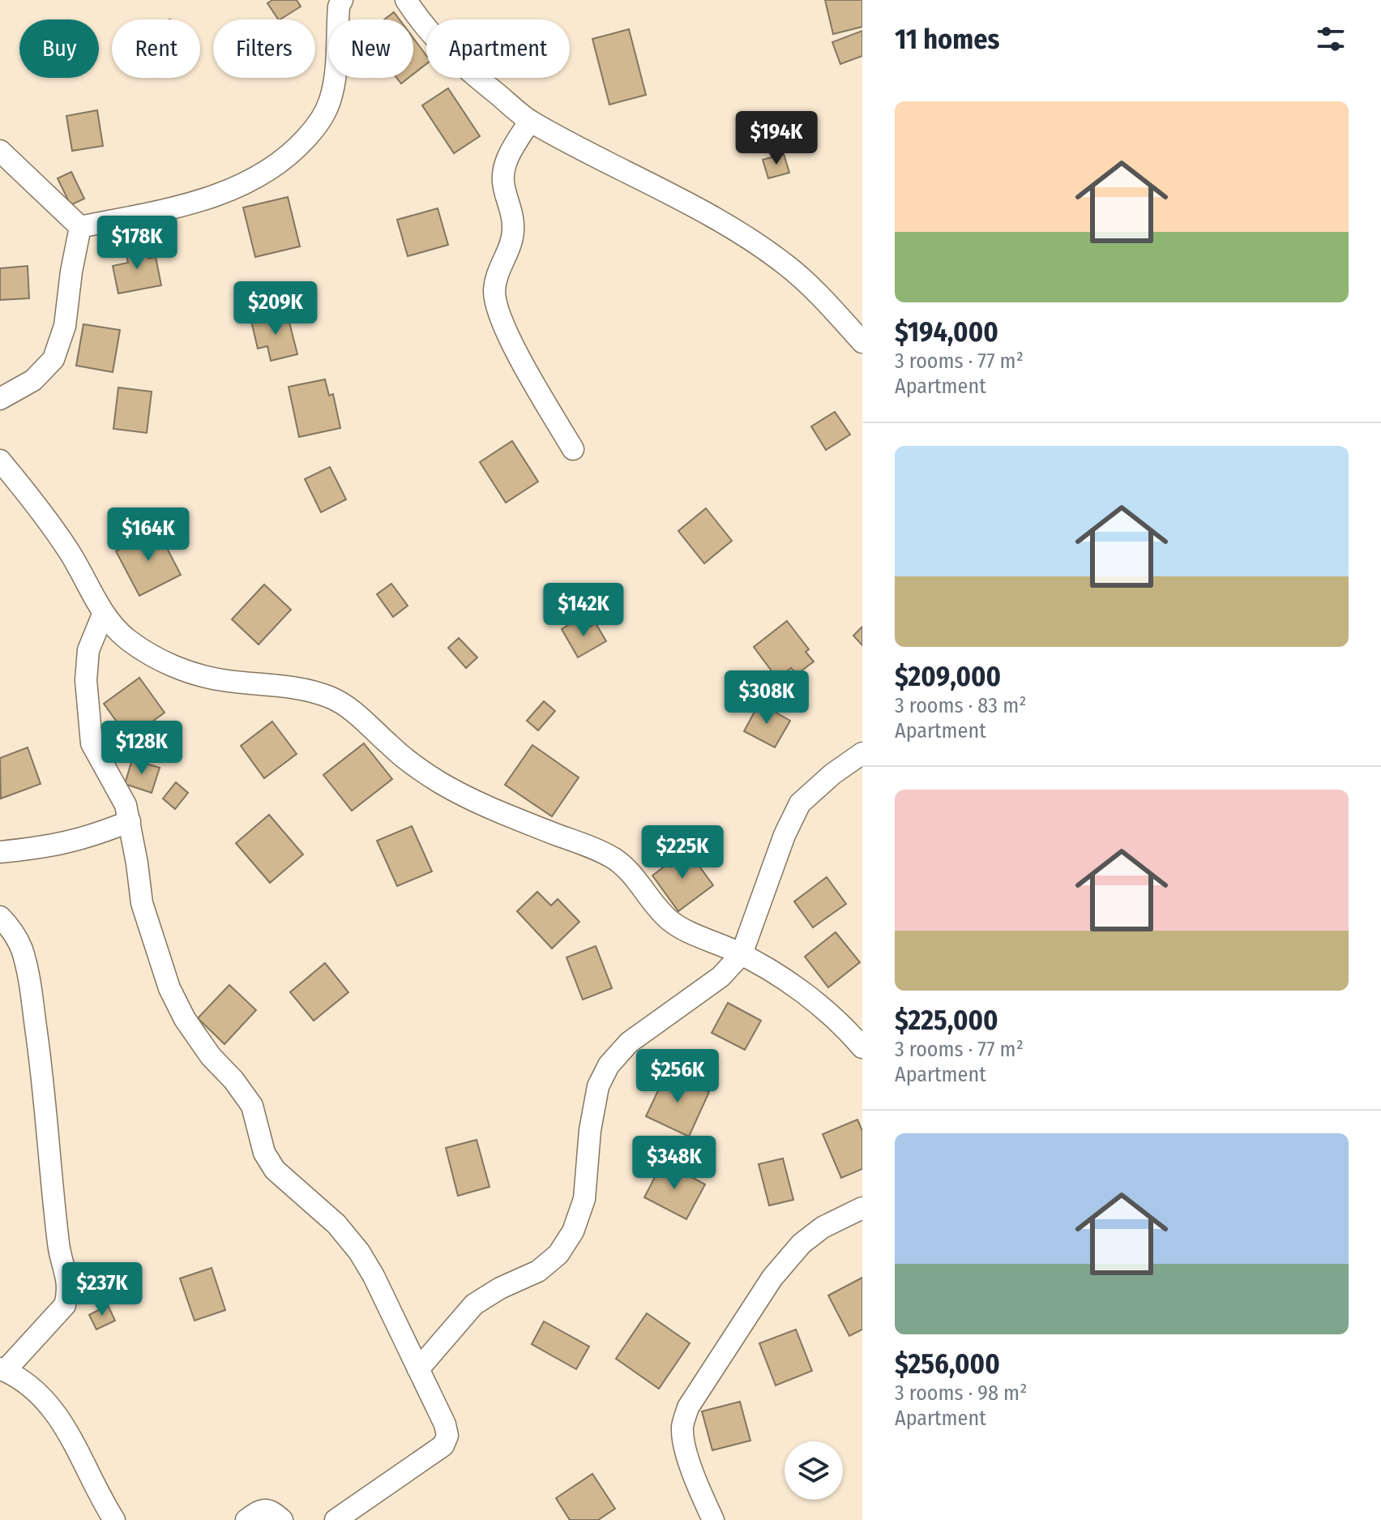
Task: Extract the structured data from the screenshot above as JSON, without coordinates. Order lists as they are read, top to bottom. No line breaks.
{"page":{"heading":"11 homes","chip":["Buy","Rent","Filters","New","Apartment"],"list":[{"name":"$194,000","note":"3 rooms · 77 m² · Apartment"},{"name":"$209,000","note":"3 rooms · 83 m² · Apartment"},{"name":"$225,000","note":"3 rooms · 77 m² · Apartment"},{"name":"$256,000","note":"3 rooms · 98 m² · Apartment"}],"price":["$194K","$178K","$209K","$164K","$142K","$308K","$128K","$225K","$256K","$348K","$237K"]}}
